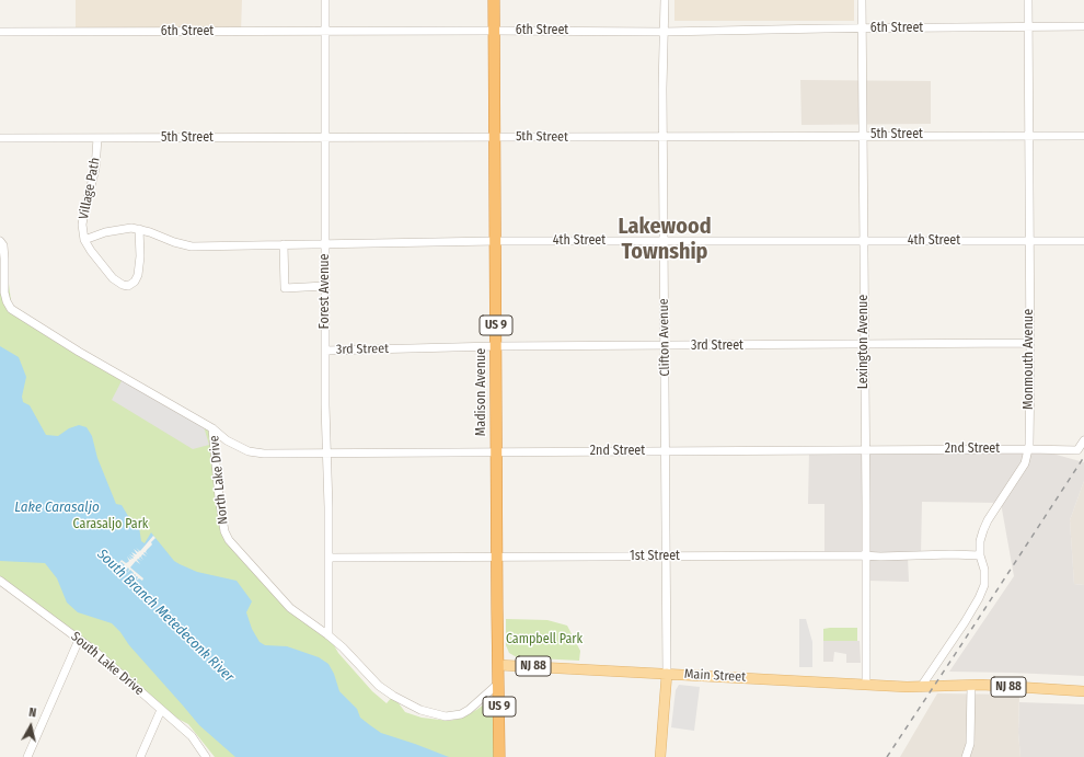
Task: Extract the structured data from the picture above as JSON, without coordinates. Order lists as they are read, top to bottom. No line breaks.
{"streets":{"highway":["US 9","Madison Avenue"],"main road":["NJ 88","Main Street"],"street":["6th Street","5th Street","Village Path","4th Street","Forest Avenue","Clifton Avenue","Lexington Avenue","3rd Street","Monmouth Avenue","2nd Street","North Lake Drive","1st Street","South Lake Drive"]},"crossings":[["6th Street","Forest Avenue"],["6th Street","Clifton Avenue"],["6th Street","Lexington Avenue"],["6th Street","Monmouth Avenue"],["6th Street","Madison Avenue"],["5th Street","Village Path"],["5th Street","Forest Avenue"],["5th Street","Clifton Avenue"],["5th Street","Lexington Avenue"],["5th Street","Monmouth Avenue"],["5th Street","Madison Avenue"],["Village Path","4th Street"],["4th Street","Forest Avenue"],["4th Street","Clifton Avenue"],["4th Street","Lexington Avenue"],["4th Street","Monmouth Avenue"],["4th Street","Madison Avenue"],["Forest Avenue","3rd Street"],["Forest Avenue","2nd Street"],["Forest Avenue","North Lake Drive"],["Forest Avenue","1st Street"],["Clifton Avenue","3rd Street"],["Clifton Avenue","2nd Street"],["Clifton Avenue","1st Street"],["Clifton Avenue","Main Street"],["Lexington Avenue","3rd Street"],["Lexington Avenue","2nd Street"],["Lexington Avenue","1st Street"],["Lexington Avenue","Main Street"],["3rd Street","Monmouth Avenue"],["3rd Street","Madison Avenue"],["Monmouth Avenue","2nd Street"],["Monmouth Avenue","1st Street"],["Monmouth Avenue","Main Street"],["Madison Avenue","2nd Street"],["Madison Avenue","North Lake Drive"],["Madison Avenue","1st Street"],["Madison Avenue","Main Street"],["2nd Street","North Lake Drive"],["NJ 88","Main Street"]],"districts":["Lakewood Township"],"water":["Lake Carasaljo","South Branch Metedeconk River"],"parks":["Carasaljo Park","Campbell Park"],"north":"top"}
